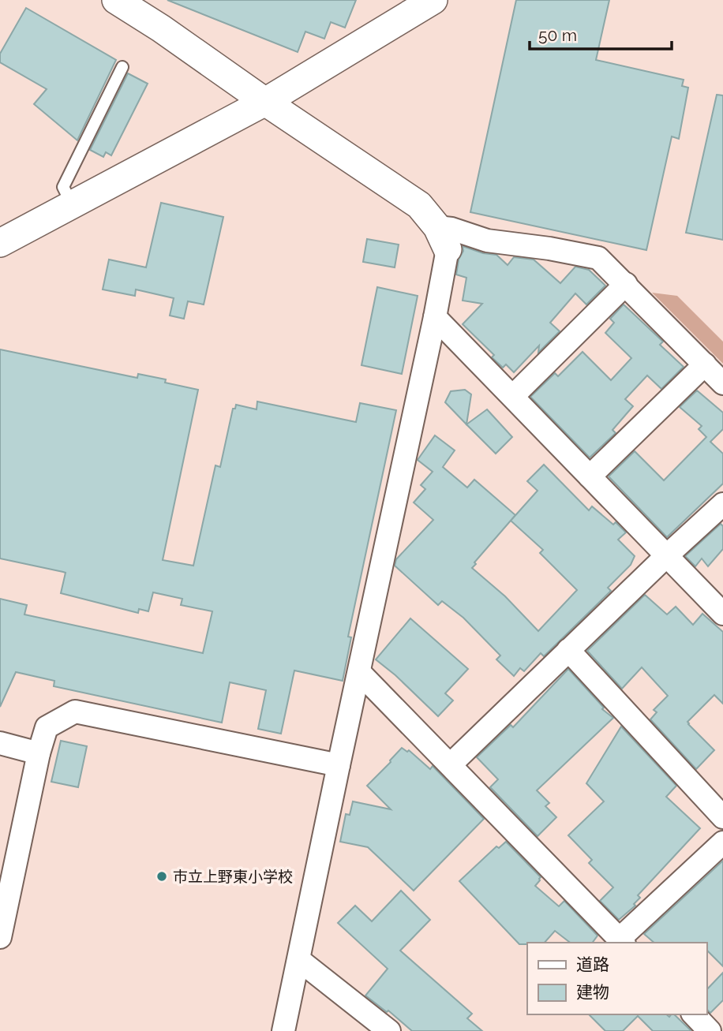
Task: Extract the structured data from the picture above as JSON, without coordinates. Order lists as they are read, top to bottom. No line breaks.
{"places":["市立上野東小学校"],"legend":["道路","建物"],"scale_bar":"50 m"}
